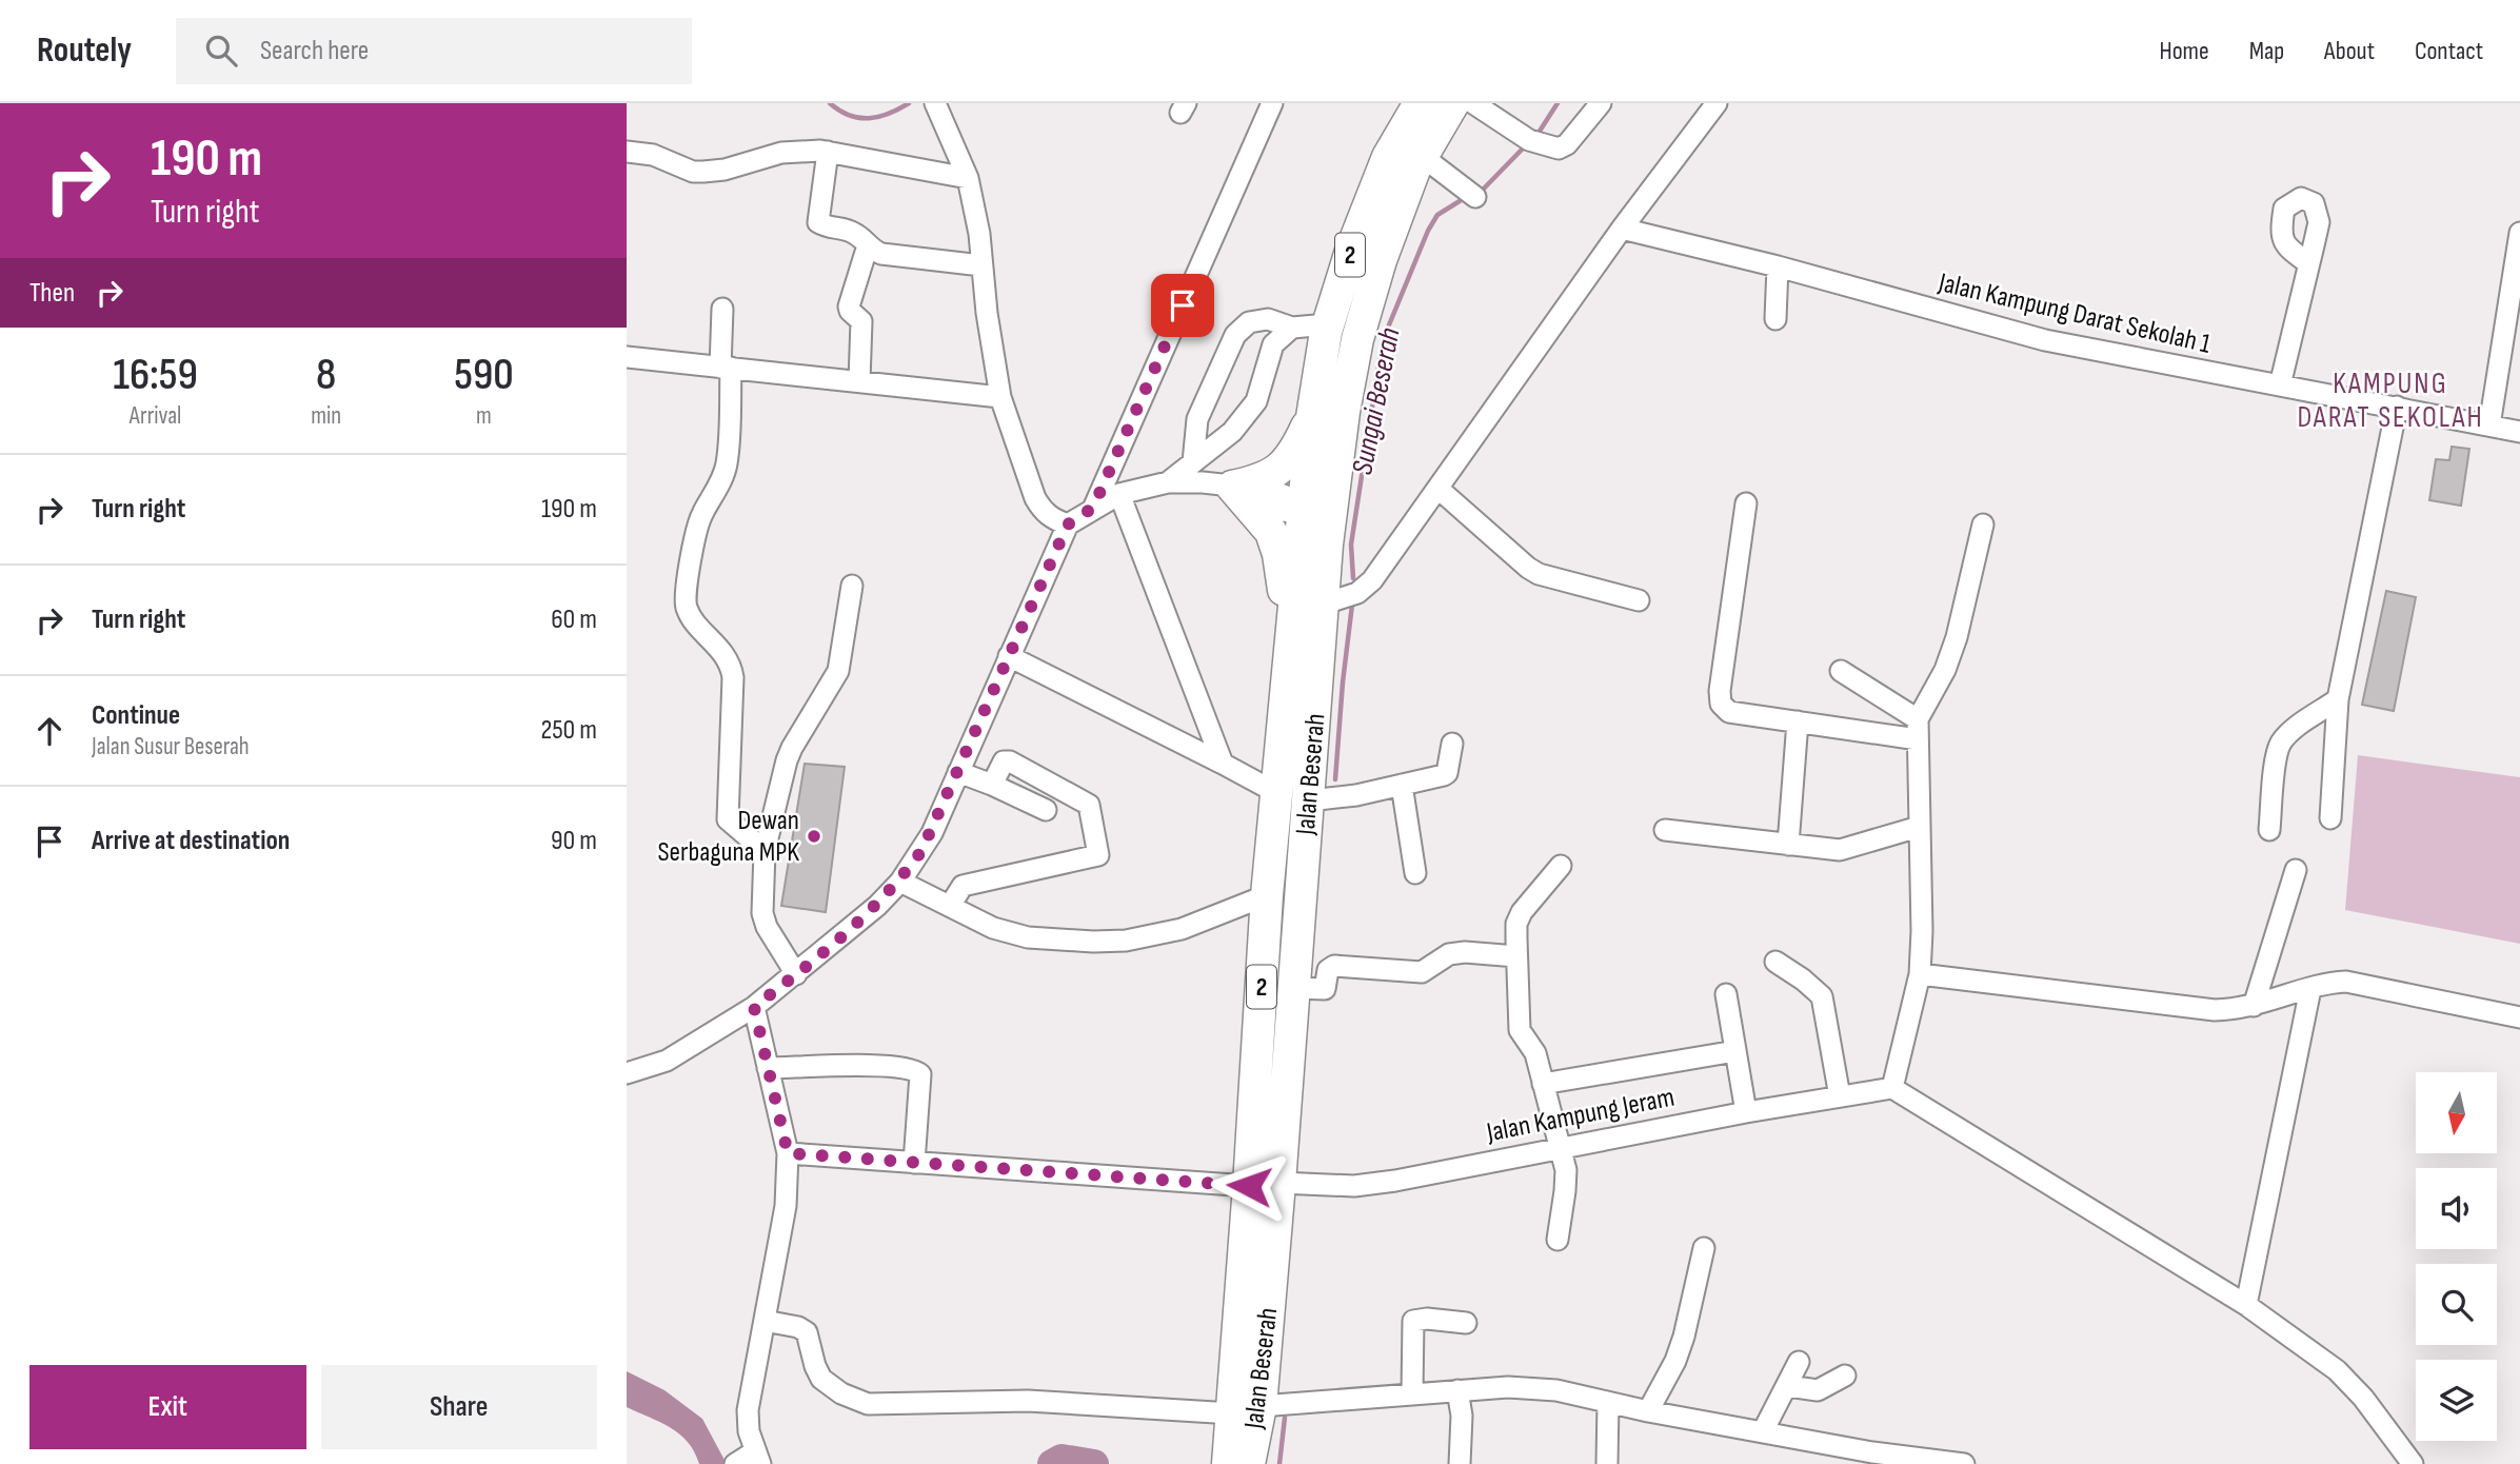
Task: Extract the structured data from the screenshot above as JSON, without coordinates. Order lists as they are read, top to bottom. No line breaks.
{"streets":{"highway":["2","Jalan Beserah"],"street":["Jalan Kampung Darat Sekolah 1","Jalan Kampung Jeram"]},"crossings":[["Jalan Beserah","Jalan Kampung Jeram"]],"districts":["KAMPUNG DARAT SEKOLAH"],"water":["Sungai Beserah"],"places":["Dewan Serbaguna MPK"],"north":"bottom","page":{"header":"Routely","search":"Search here","nav":["Home","Map","About","Contact"],"turn":["190 m","Turn right"],"then":"Then","eta":["16:59","Arrival","8","min","590","m"],"list":[{"name":"Turn right","value":"190 m"},{"name":"Turn right","value":"60 m"},{"name":"Continue","note":"Jalan Susur Beserah","value":"250 m"},{"name":"Arrive at destination","value":"90 m"}],"buttons":["Exit","Share"]}}
